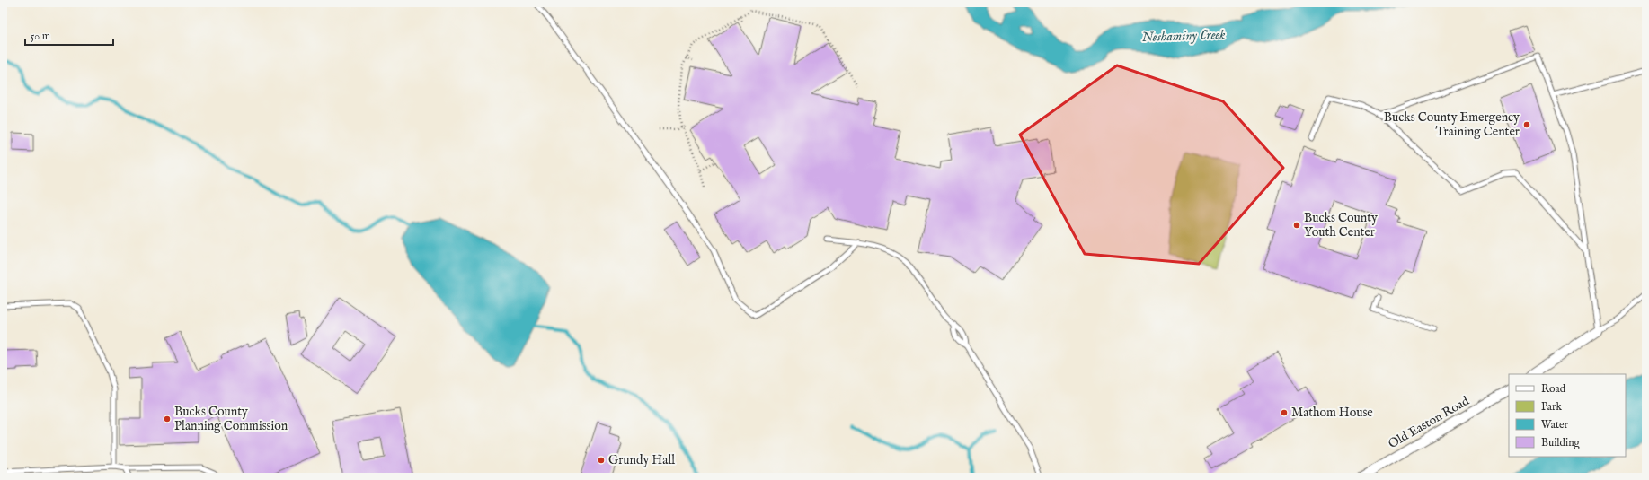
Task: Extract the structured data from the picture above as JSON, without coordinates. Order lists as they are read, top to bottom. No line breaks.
{"streets":{"street":["Old Easton Road"]},"water":["Neshaminy Creek"],"places":["Bucks County Emergency Training Center","Bucks County Youth Center","Mathom House","Bucks County Planning Commission","Grundy Hall"],"legend":["Road","Park","Water","Building"],"scale_bar":"50 m"}
